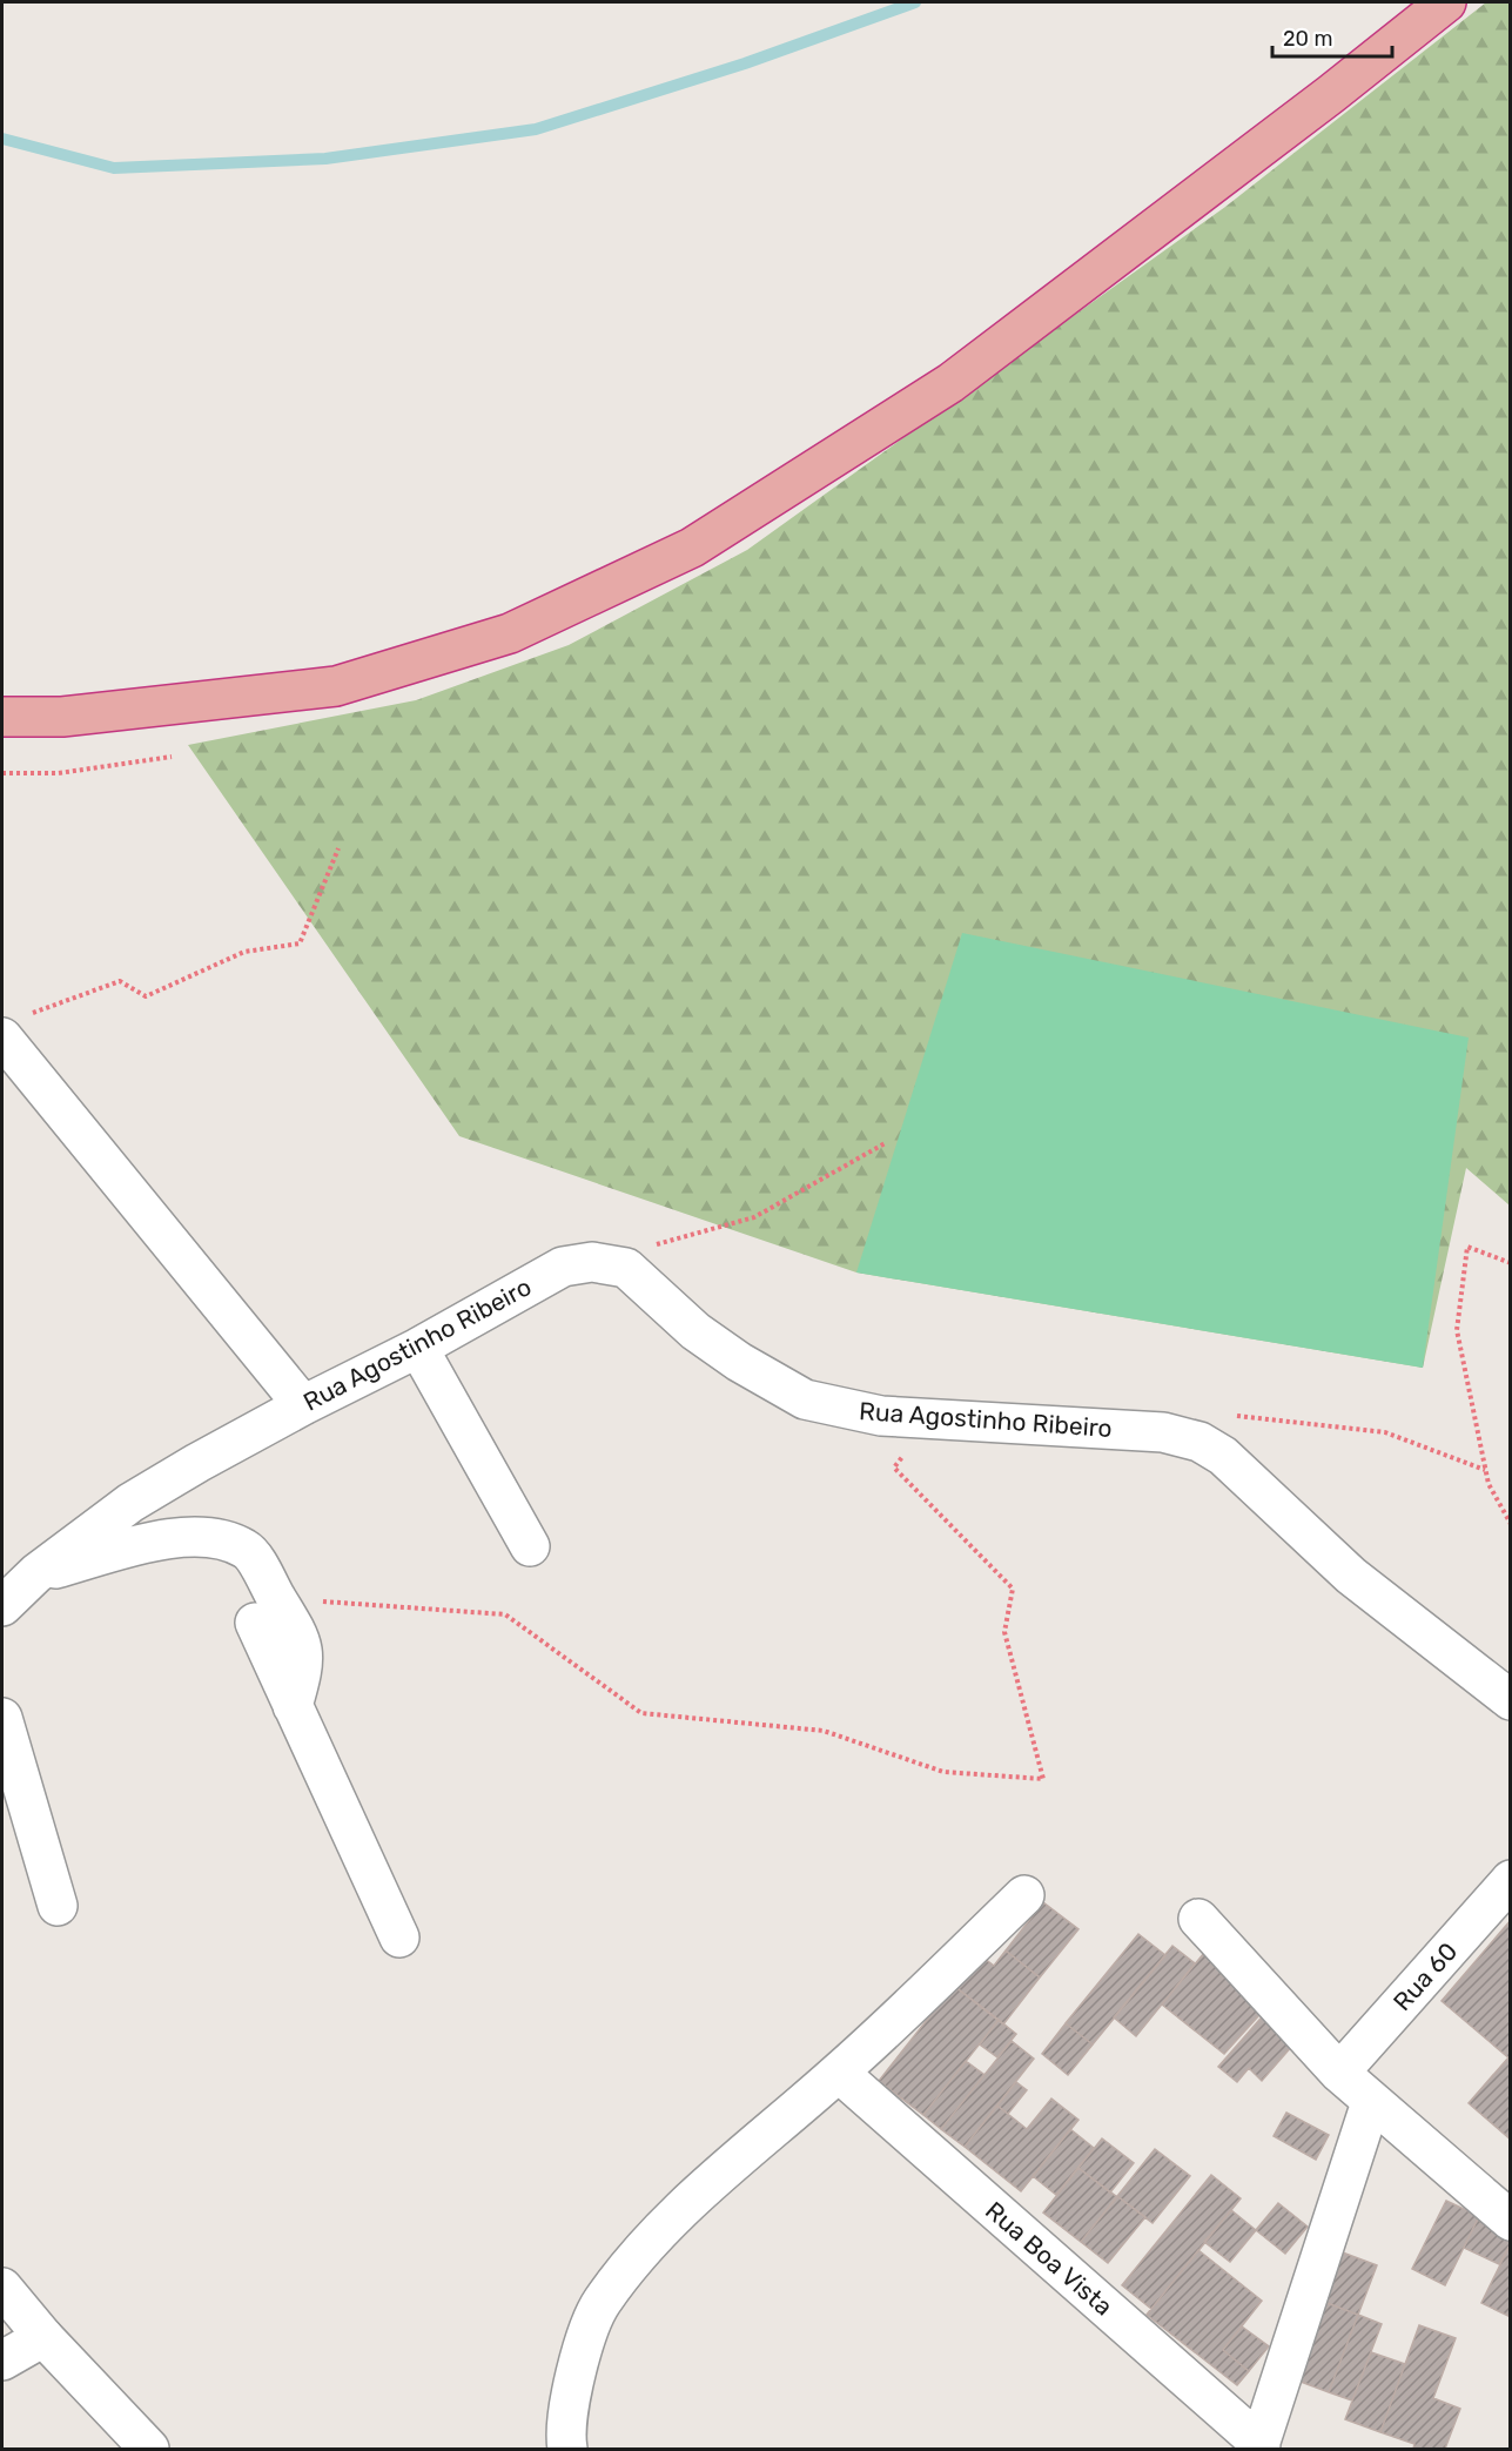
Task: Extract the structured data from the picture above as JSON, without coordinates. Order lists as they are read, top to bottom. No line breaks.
{"streets":{"street":["Rua Agostinho Ribeiro","Rua 60","Rua Boa Vista"]},"scale_bar":"20 m"}
